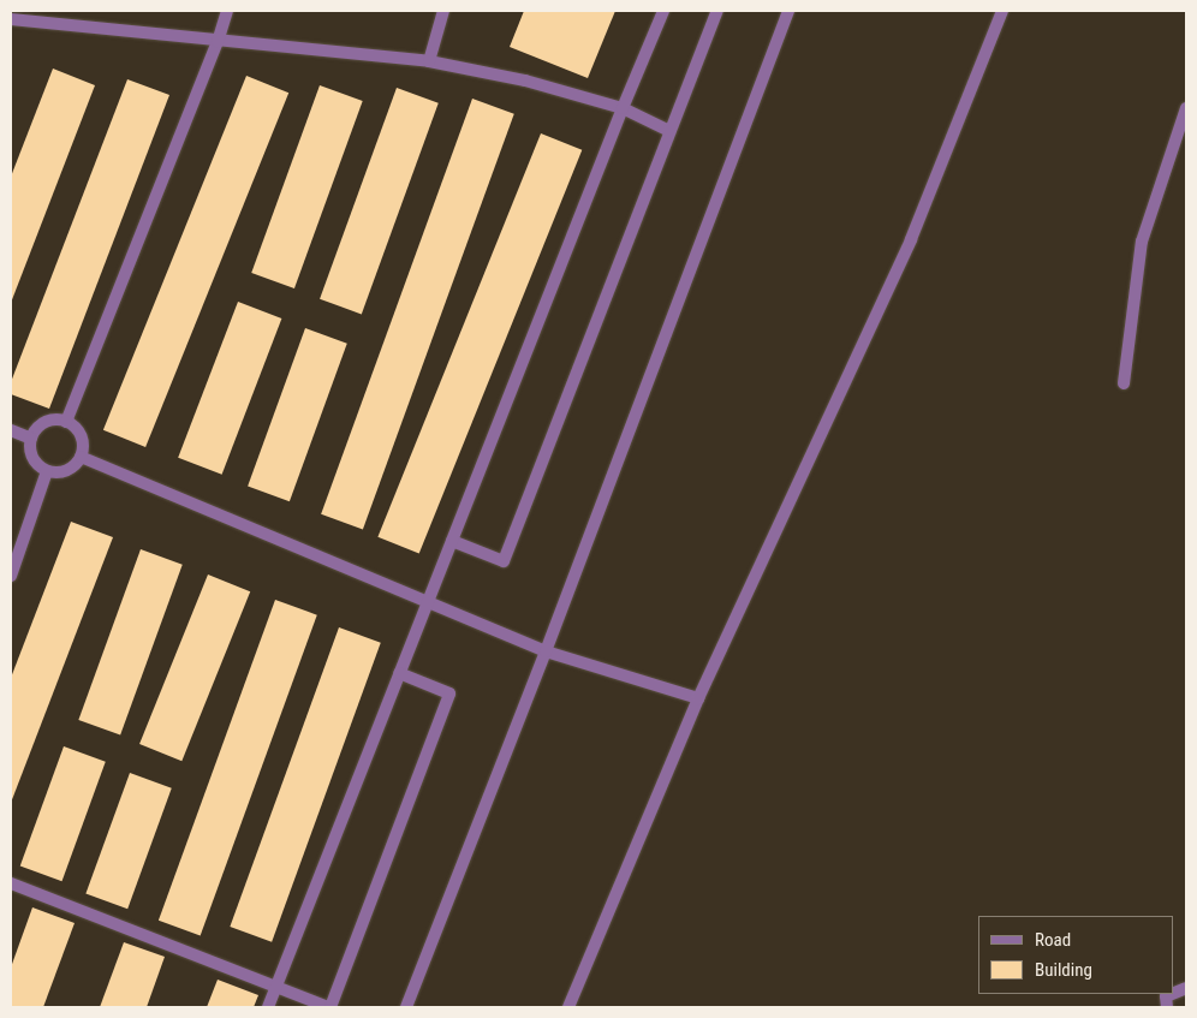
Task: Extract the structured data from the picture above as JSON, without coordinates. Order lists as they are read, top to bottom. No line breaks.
{"legend":["Road","Building"]}
